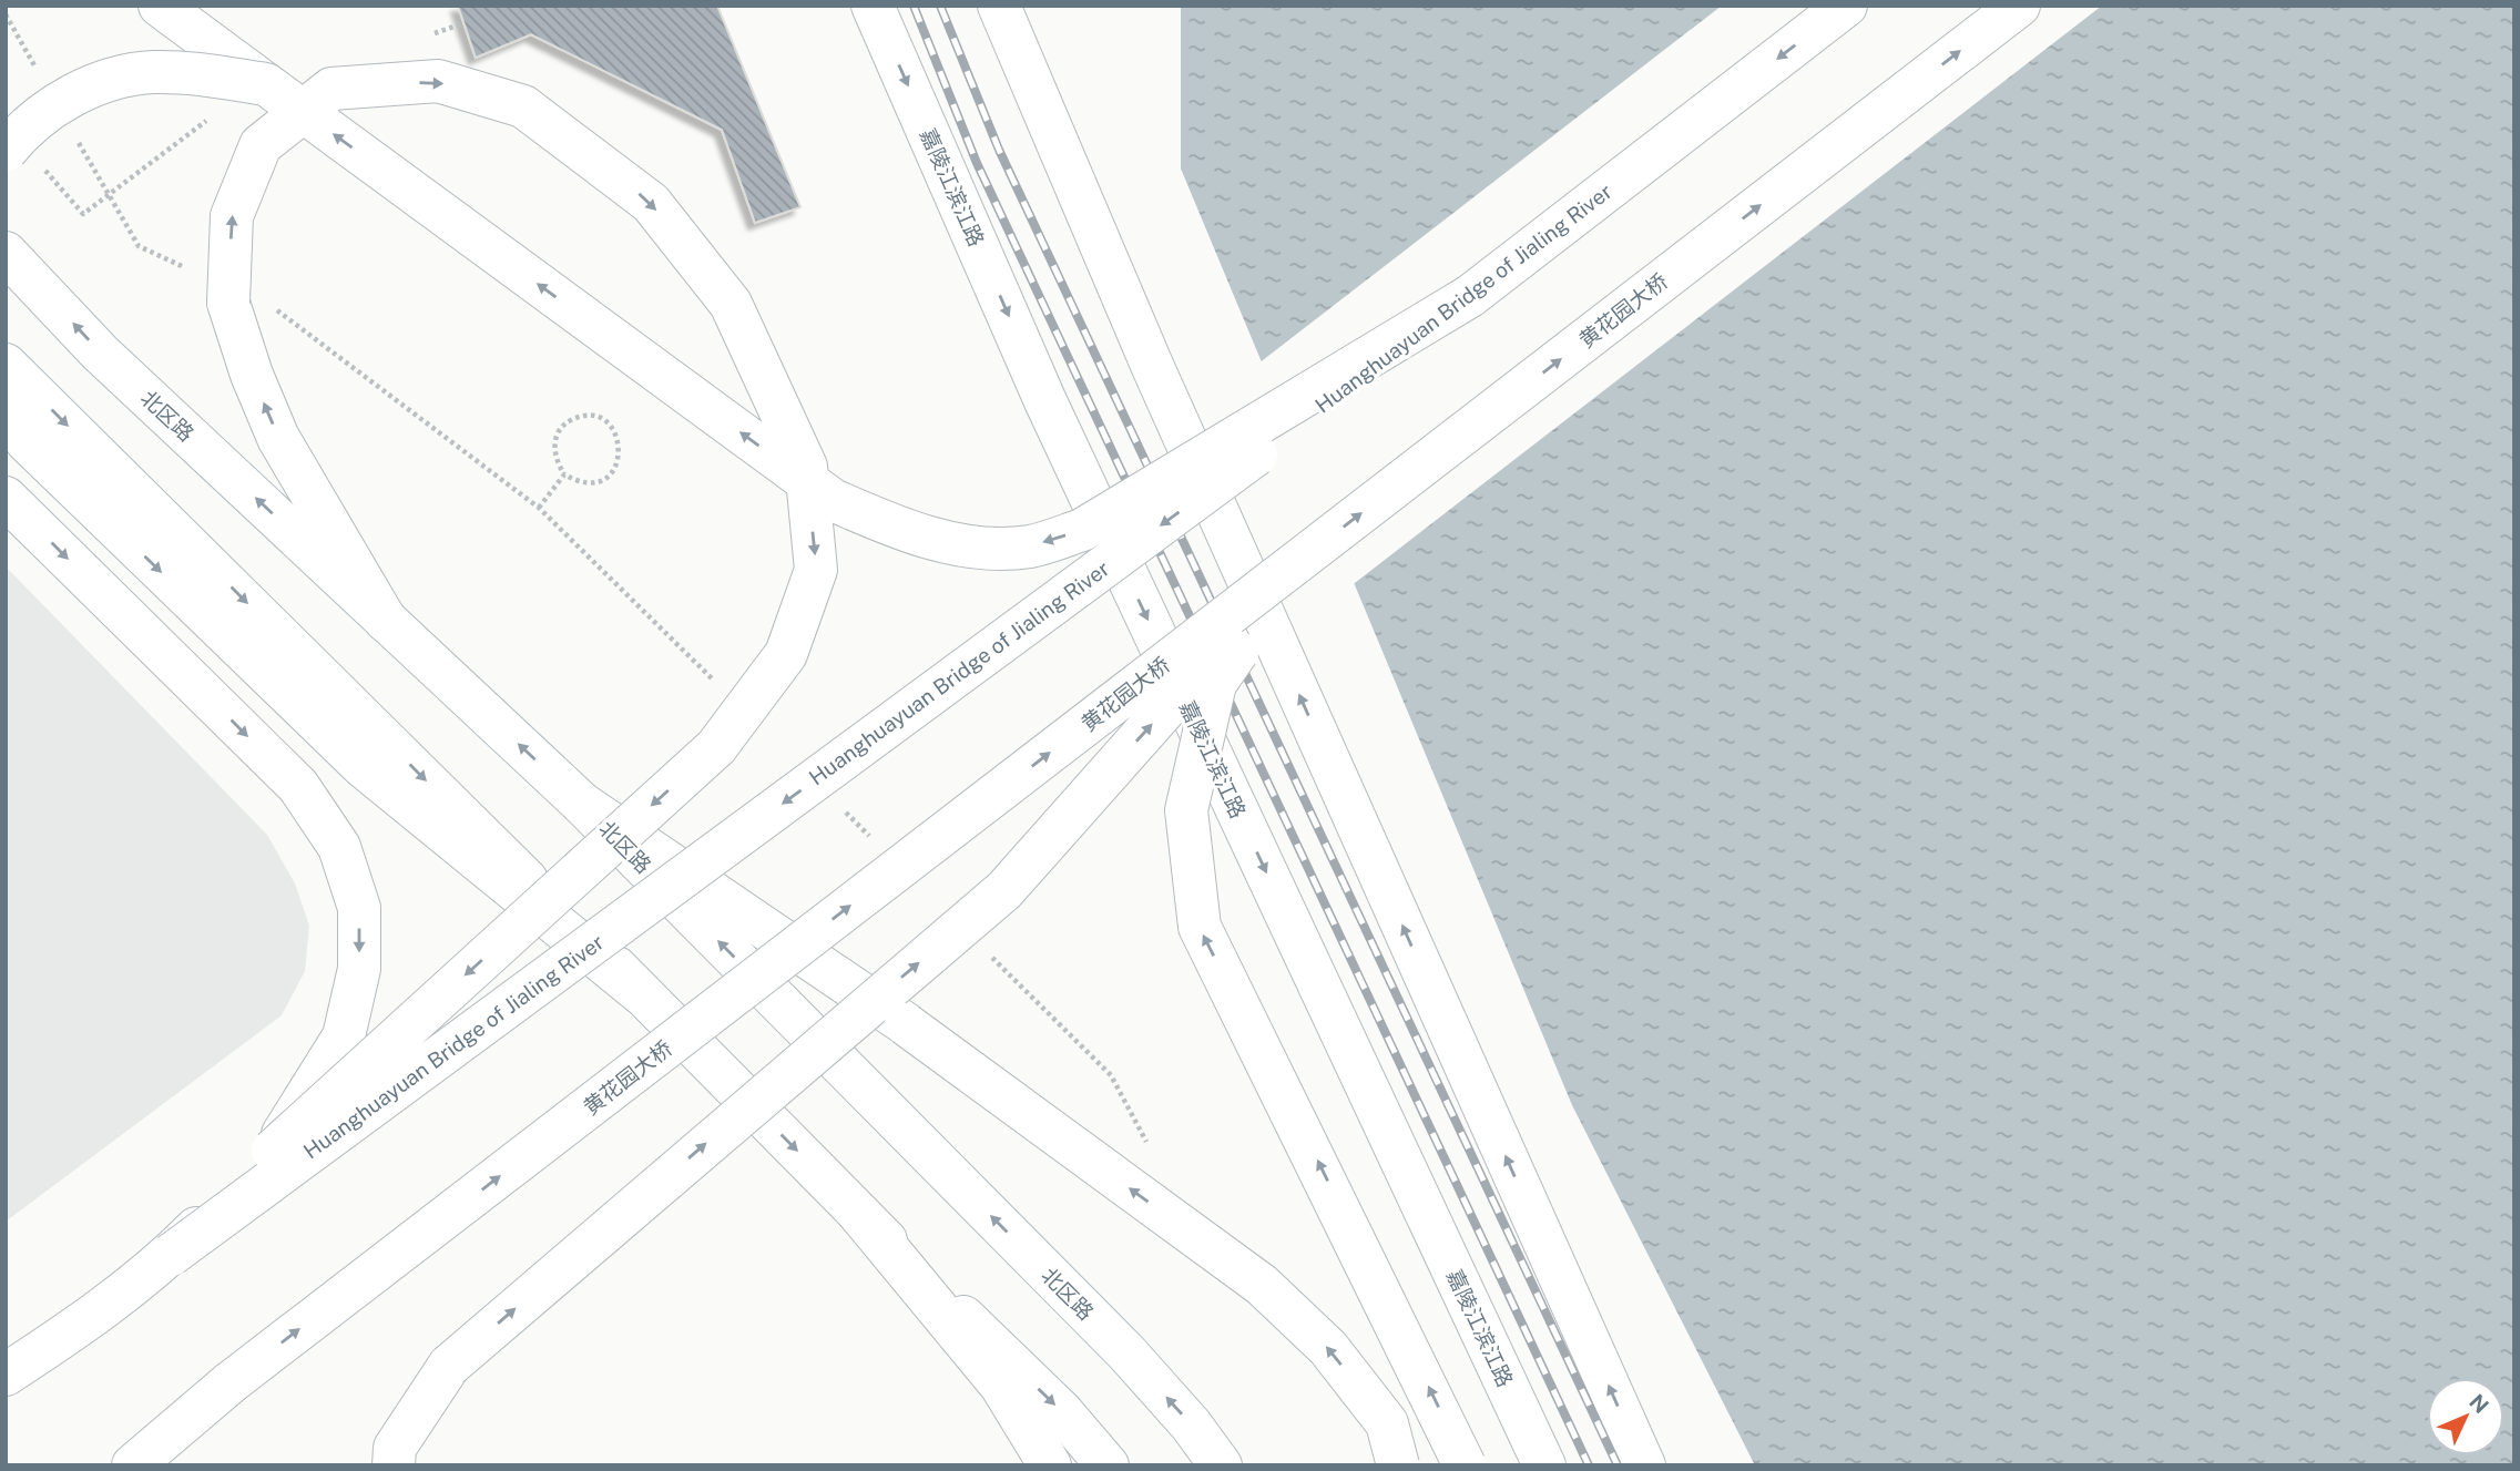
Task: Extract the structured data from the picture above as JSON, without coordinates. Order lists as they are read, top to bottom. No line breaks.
{"streets":{"main road":["嘉陵江滨江路","Huanghuayuan Bridge of Jialing River","黄花园大桥","北区路"]},"north":"top right"}
